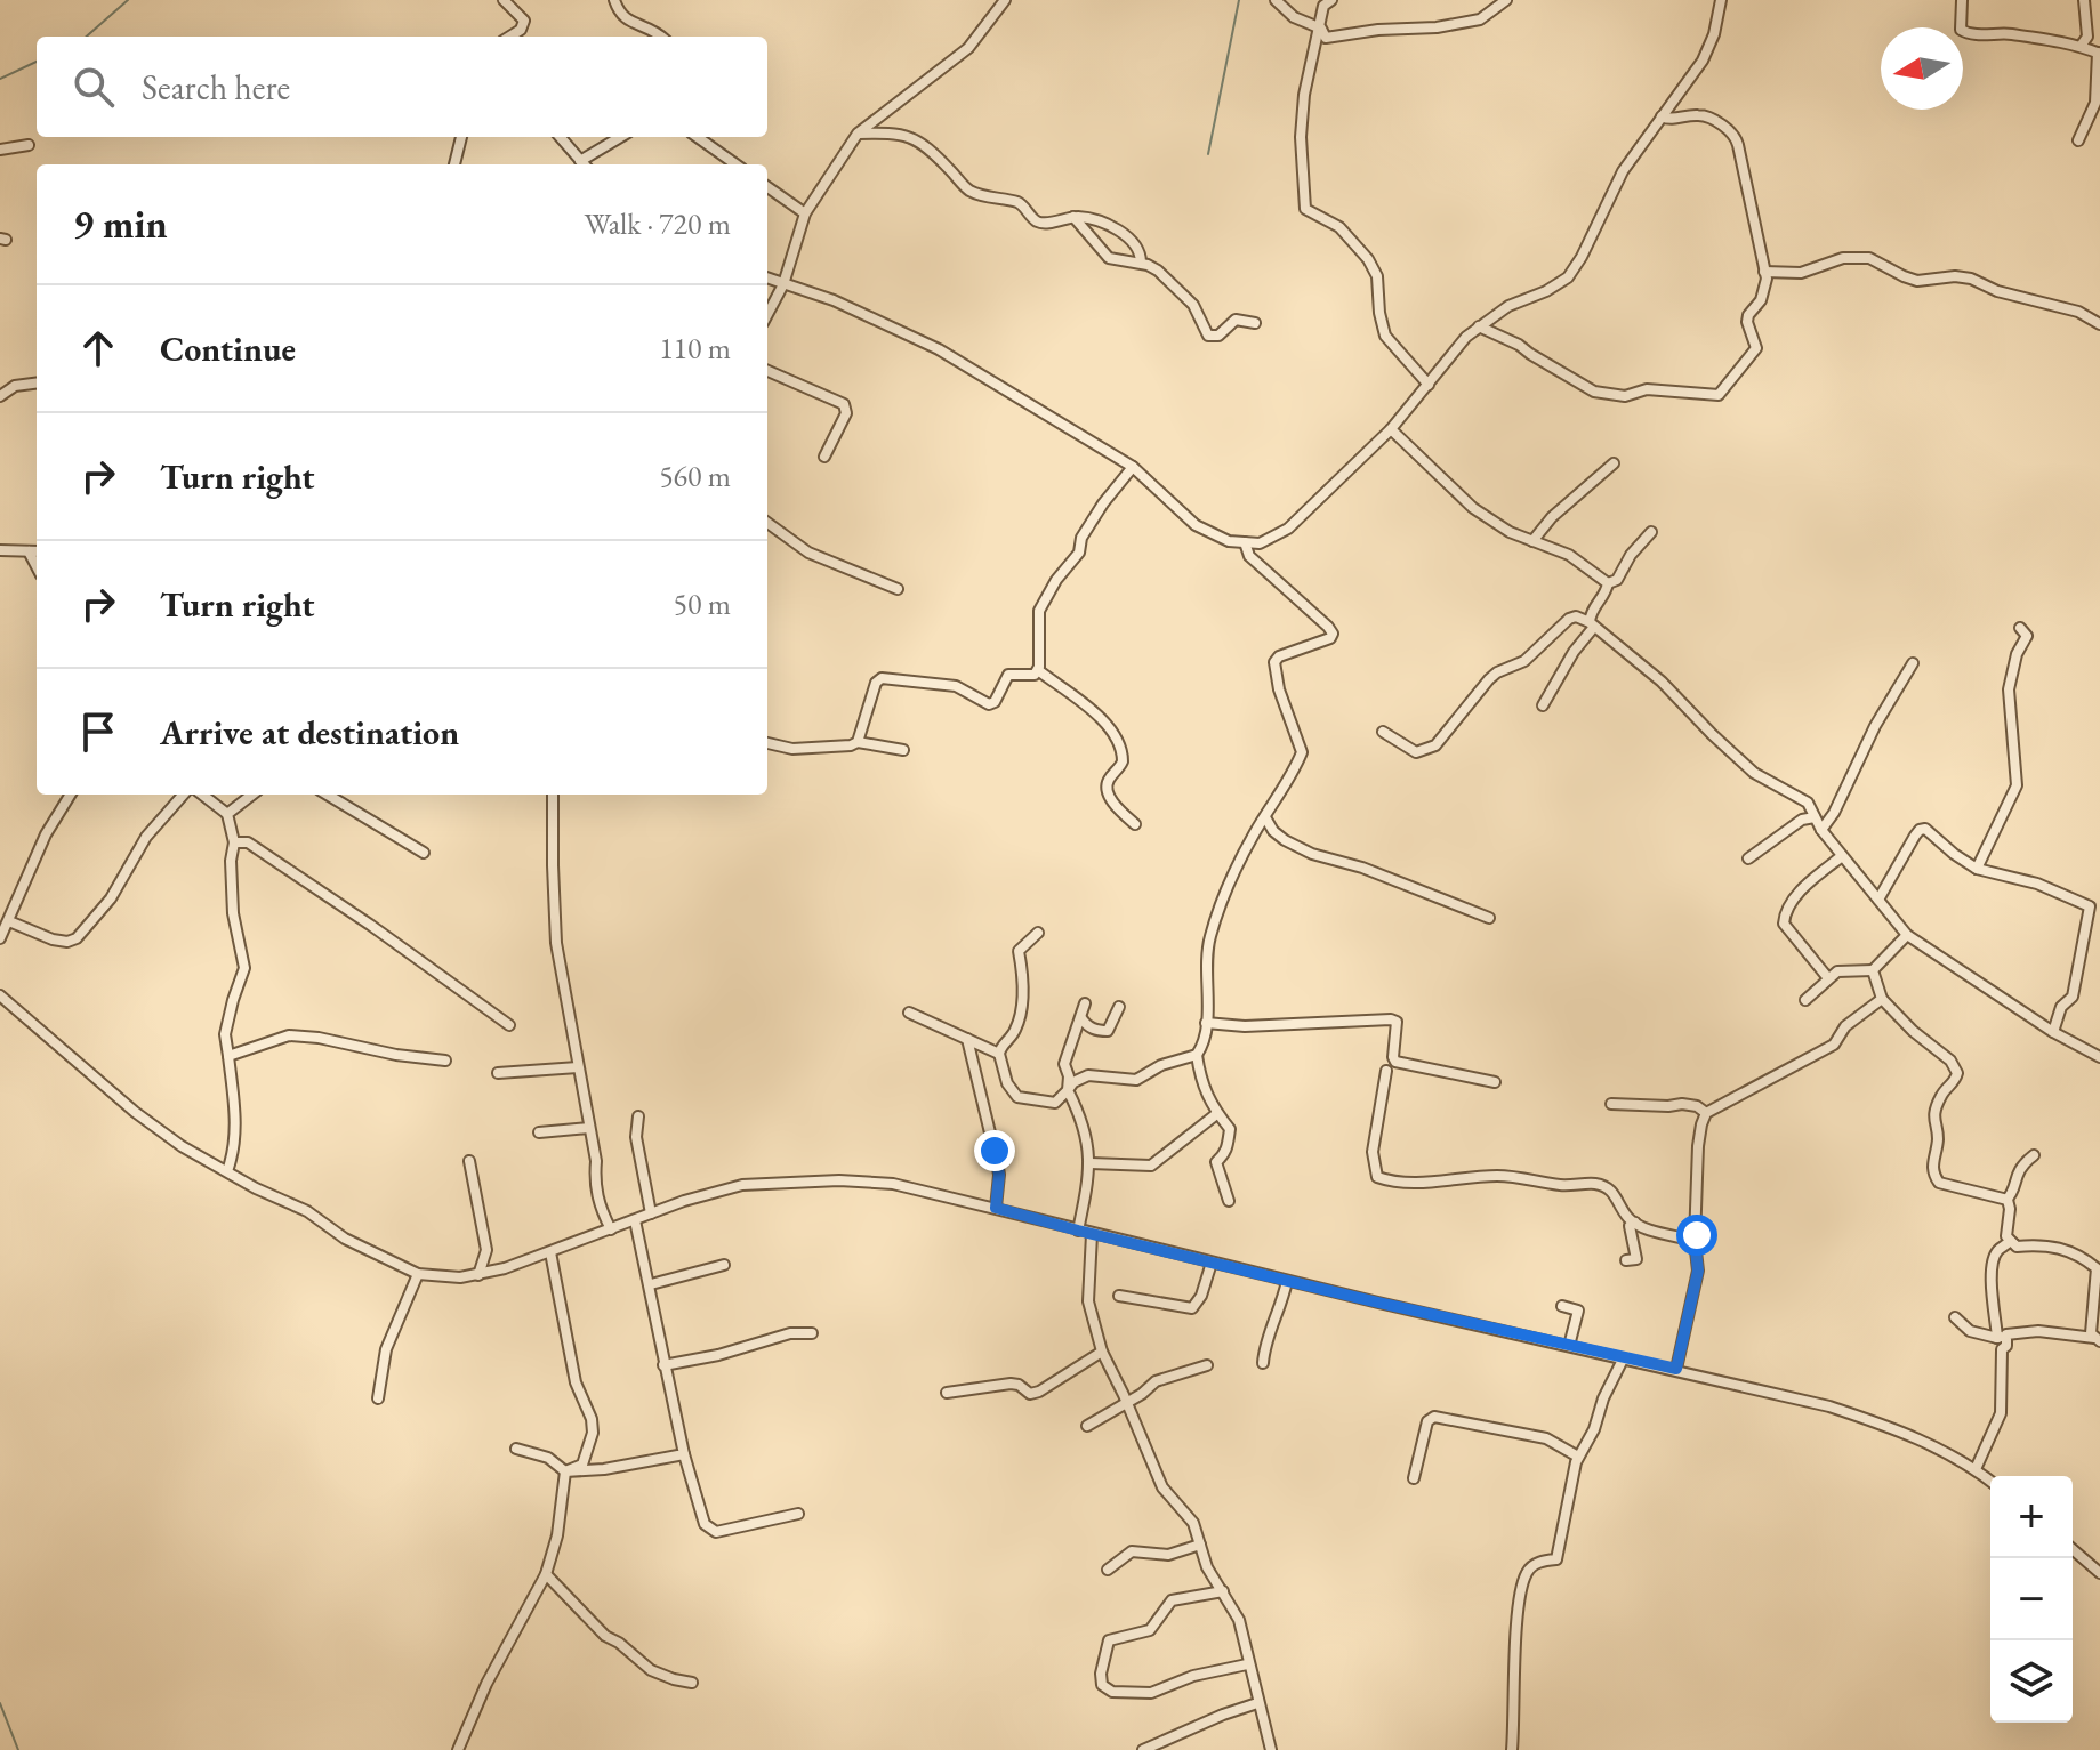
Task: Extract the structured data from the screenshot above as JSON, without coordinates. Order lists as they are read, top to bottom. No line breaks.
{"north":"left","page":{"search":"Search here","heading":["9 min","Walk · 720 m"],"list":[["Continue","110 m"],["Turn right","560 m"],["Turn right","50 m"],"Arrive at destination"],"map_buttons":["+","−"]}}
